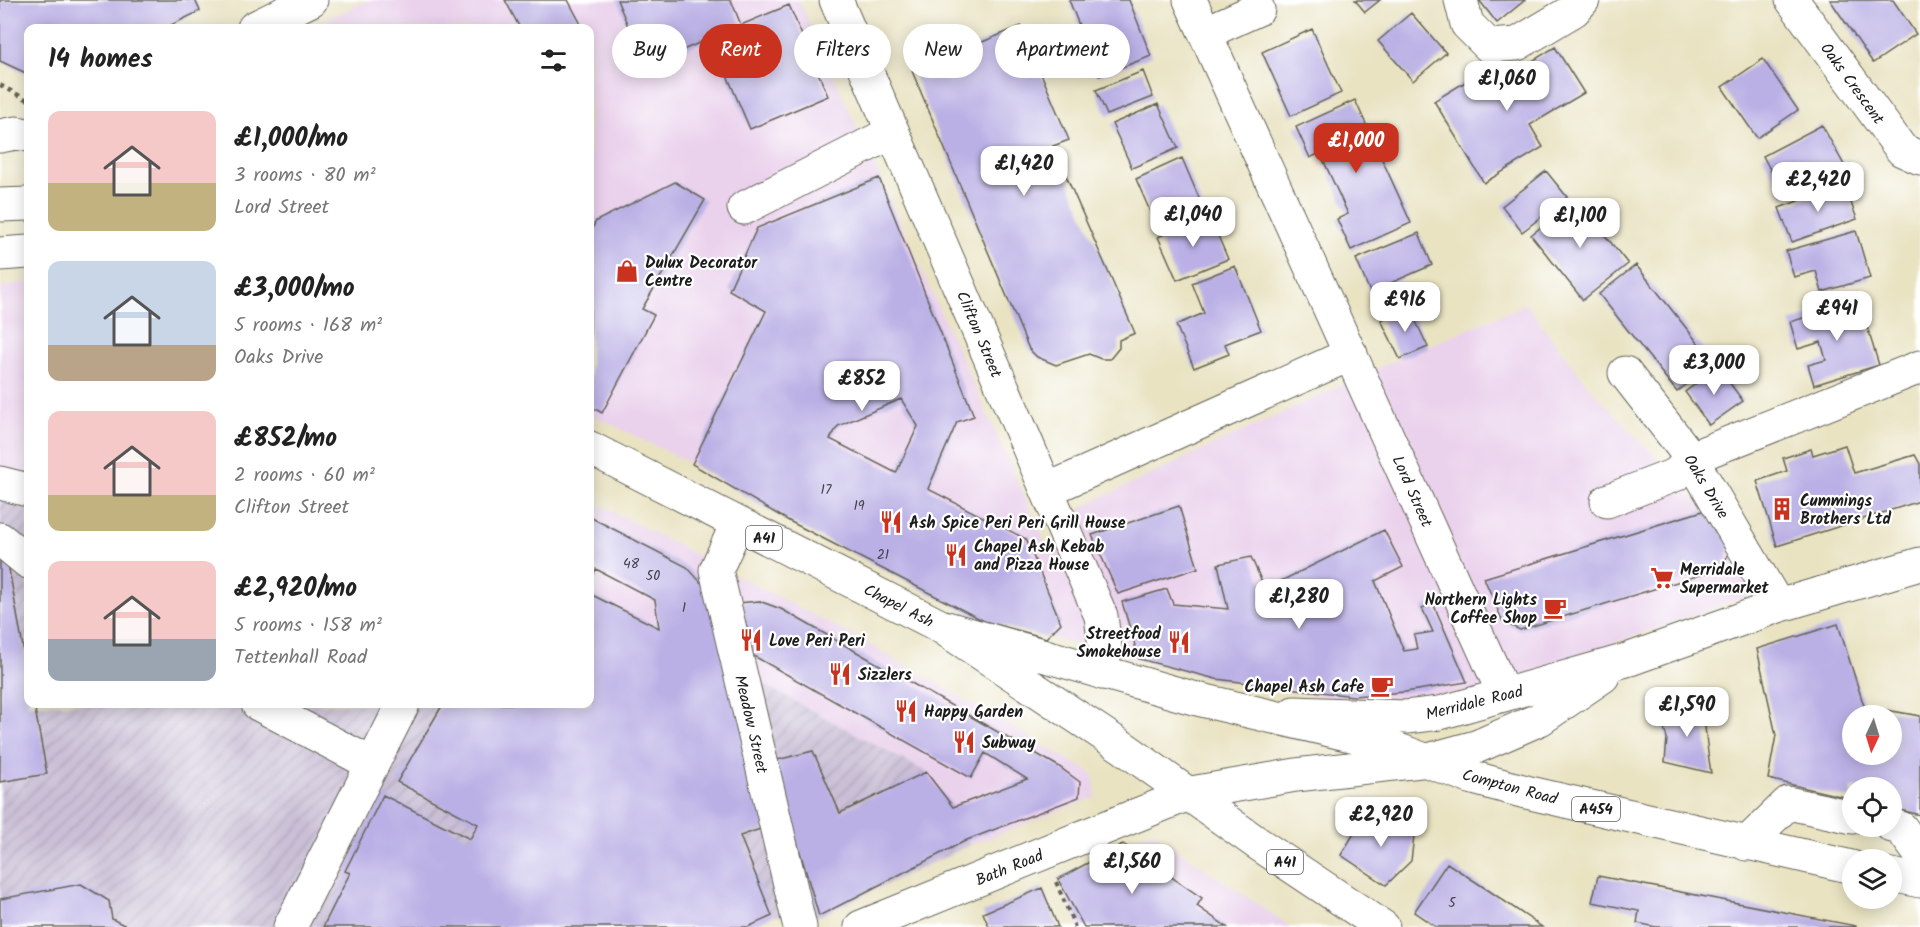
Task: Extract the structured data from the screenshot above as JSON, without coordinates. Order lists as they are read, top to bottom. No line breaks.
{"streets":{"main road":["Oaks Crescent","Clifton Street","Oaks Drive","Lord Street","A41","Chapel Ash","Merridale Road","Meadow Street","Compton Road","A454","Bath Road"]},"crossings":[["Clifton Street","A454"],["Oaks Drive","Merridale Road"],["Lord Street","Merridale Road"],["A41","Chapel Ash"],["A41","Bath Road"],["Chapel Ash","Meadow Street"],["Chapel Ash","A454"],["Chapel Ash","Bath Road"],["Merridale Road","Compton Road"],["Merridale Road","A454"],["Merridale Road","Bath Road"],["Compton Road","A454"],["Compton Road","Bath Road"]],"places":{"shop":["Dulux Decorator Centre"],"building":["Cummings Brothers Ltd"],"restaurant":["Ash Spice Peri Peri Grill House","Chapel Ash Kebab and Pizza House","Love Peri Peri","Streetfood Smokehouse","Sizzlers","Happy Garden","Subway"],"supermarket":["Merridale Supermarket"],"cafe":["Northern Lights Coffee Shop","Chapel Ash Cafe"]},"house_numbers":["17","19","21","48","50","1","5"],"north":"bottom","page":{"chip":["Buy","Rent","Filters","New","Apartment"],"heading":"14 homes","price":["£1,060","£1,000","£1,420","£2,420","£1,040","£1,100","£916","£941","£3,000","£852","£1,280","£1,590","£2,920","£1,560"],"list":[{"name":"£1,000/mo","note":"3 rooms · 80 m² · Lord Street"},{"name":"£3,000/mo","note":"5 rooms · 168 m² · Oaks Drive"},{"name":"£852/mo","note":"2 rooms · 60 m² · Clifton Street"},{"name":"£2,920/mo","note":"5 rooms · 158 m² · Tettenhall Road"}]}}
